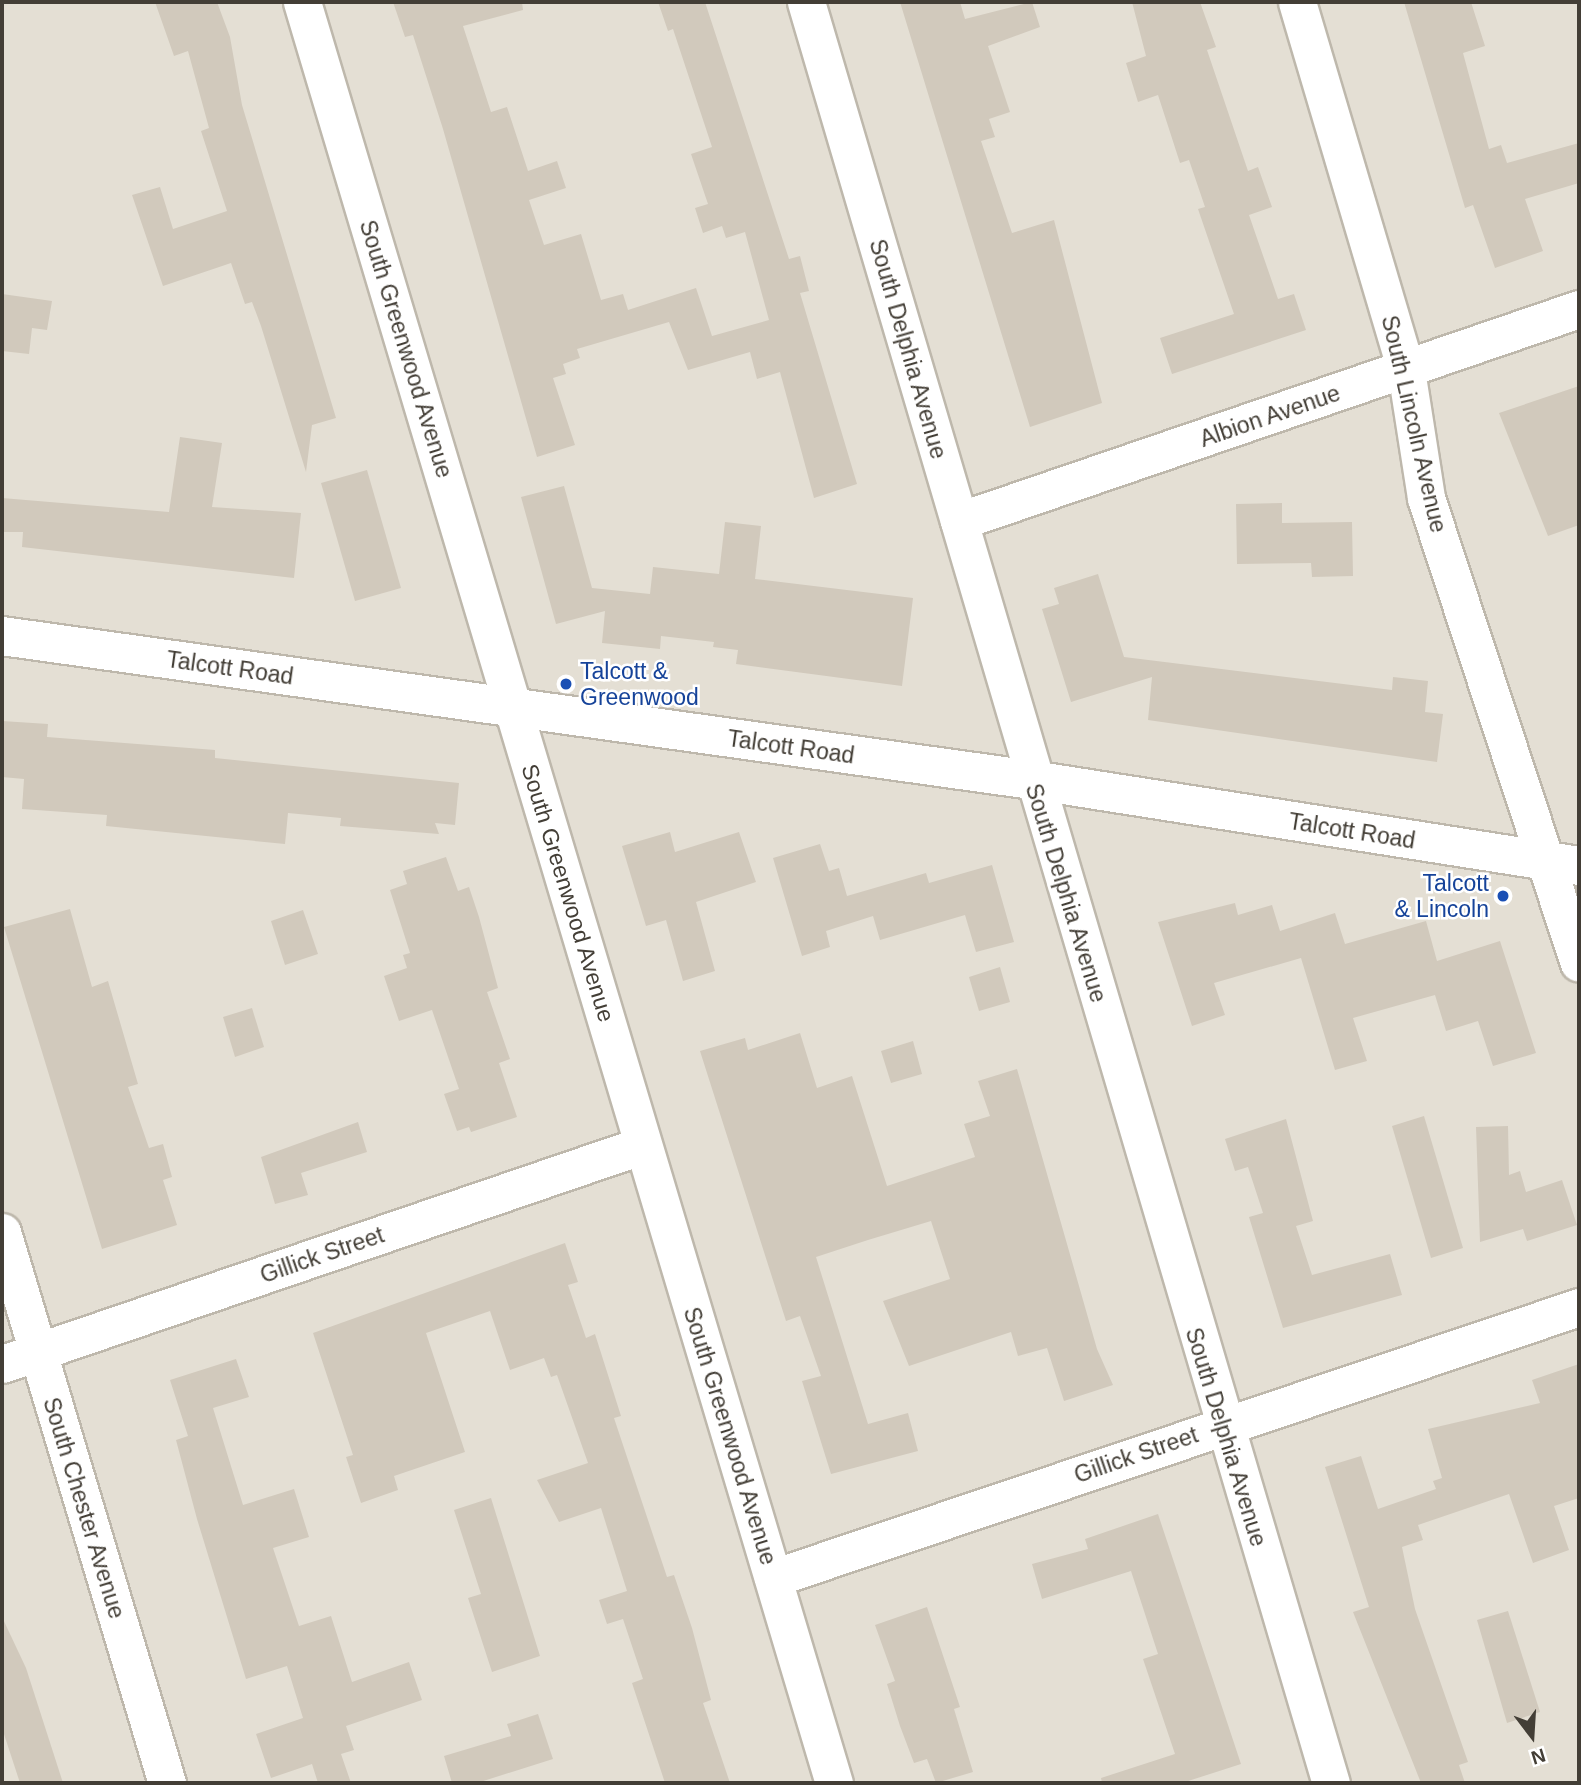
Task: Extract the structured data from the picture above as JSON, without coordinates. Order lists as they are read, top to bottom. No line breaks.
{"streets":{"street":["South Greenwood Avenue","South Delphia Avenue","Albion Avenue","South Lincoln Avenue","Talcott Road","Gillick Street","South Chester Avenue"]},"crossings":[["South Greenwood Avenue","Talcott Road"],["South Greenwood Avenue","Gillick Street"],["South Delphia Avenue","Albion Avenue"],["South Delphia Avenue","Talcott Road"],["South Delphia Avenue","Gillick Street"],["Albion Avenue","South Lincoln Avenue"],["South Lincoln Avenue","Talcott Road"],["Gillick Street","South Chester Avenue"]],"places":["Talcott & Greenwood","Talcott & Lincoln"],"north":"bottom"}
